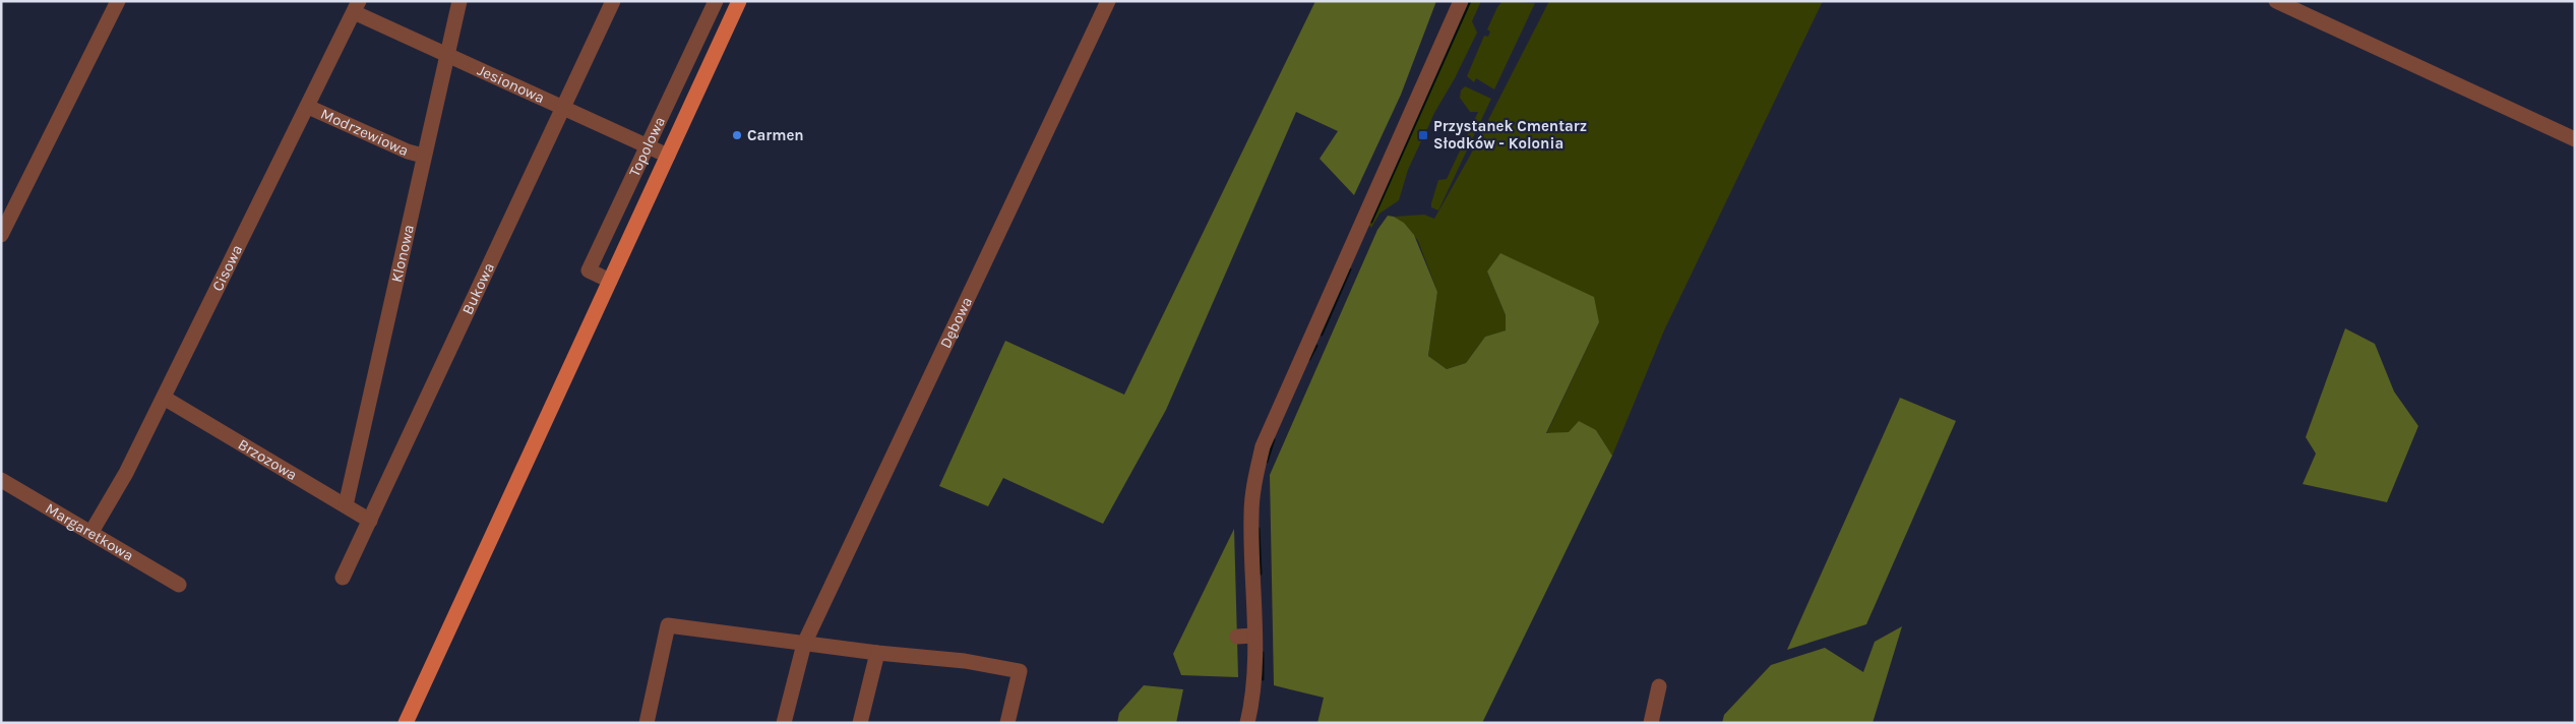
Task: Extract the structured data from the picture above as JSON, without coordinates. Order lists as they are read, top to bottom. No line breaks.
{"streets":{"street":["Jesionowa","Modrzewiowa","Topolowa","Klonowa","Cisowa","Bukowa","Dębowa","Brzozowa","Margaretkowa"]},"crossings":[["Jesionowa","Topolowa"],["Jesionowa","Klonowa"],["Jesionowa","Cisowa"],["Jesionowa","Bukowa"],["Modrzewiowa","Klonowa"],["Modrzewiowa","Cisowa"],["Klonowa","Brzozowa"],["Cisowa","Brzozowa"],["Cisowa","Margaretkowa"],["Bukowa","Brzozowa"]],"places":{"other":["Carmen"],"transit":["Przystanek Cmentarz Słodków - Kolonia"]}}
